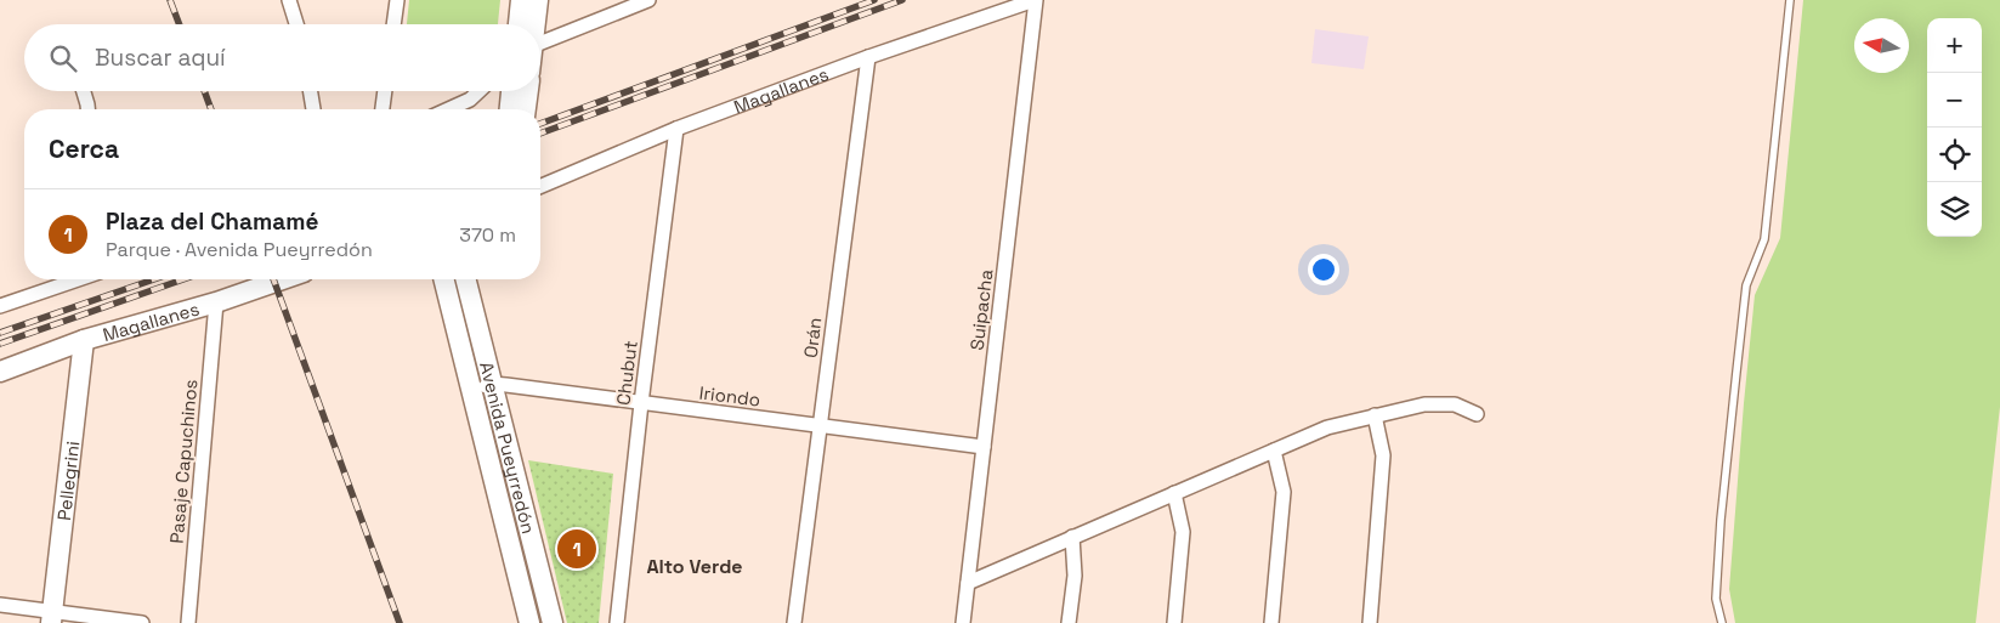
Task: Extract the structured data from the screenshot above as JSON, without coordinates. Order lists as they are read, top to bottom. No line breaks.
{"streets":{"street":["Magallanes","Suipacha","Orán","Chubut","Iriondo","Avenida Pueyrredón","Pasaje Capuchinos","Pellegrini"]},"crossings":[["Magallanes","Suipacha"],["Magallanes","Orán"],["Magallanes","Chubut"],["Magallanes","Pasaje Capuchinos"],["Magallanes","Pellegrini"],["Suipacha","Iriondo"],["Orán","Iriondo"],["Chubut","Iriondo"],["Iriondo","Avenida Pueyrredón"]],"districts":["Alto Verde"],"north":"left","page":{"map_buttons":["+","−"],"search":"Buscar aquí","heading":"Cerca","list":[{"mark":"1","name":"Plaza del Chamamé","note":"Parque · Avenida Pueyrredón","value":"370 m"}],"pins":"1"}}
